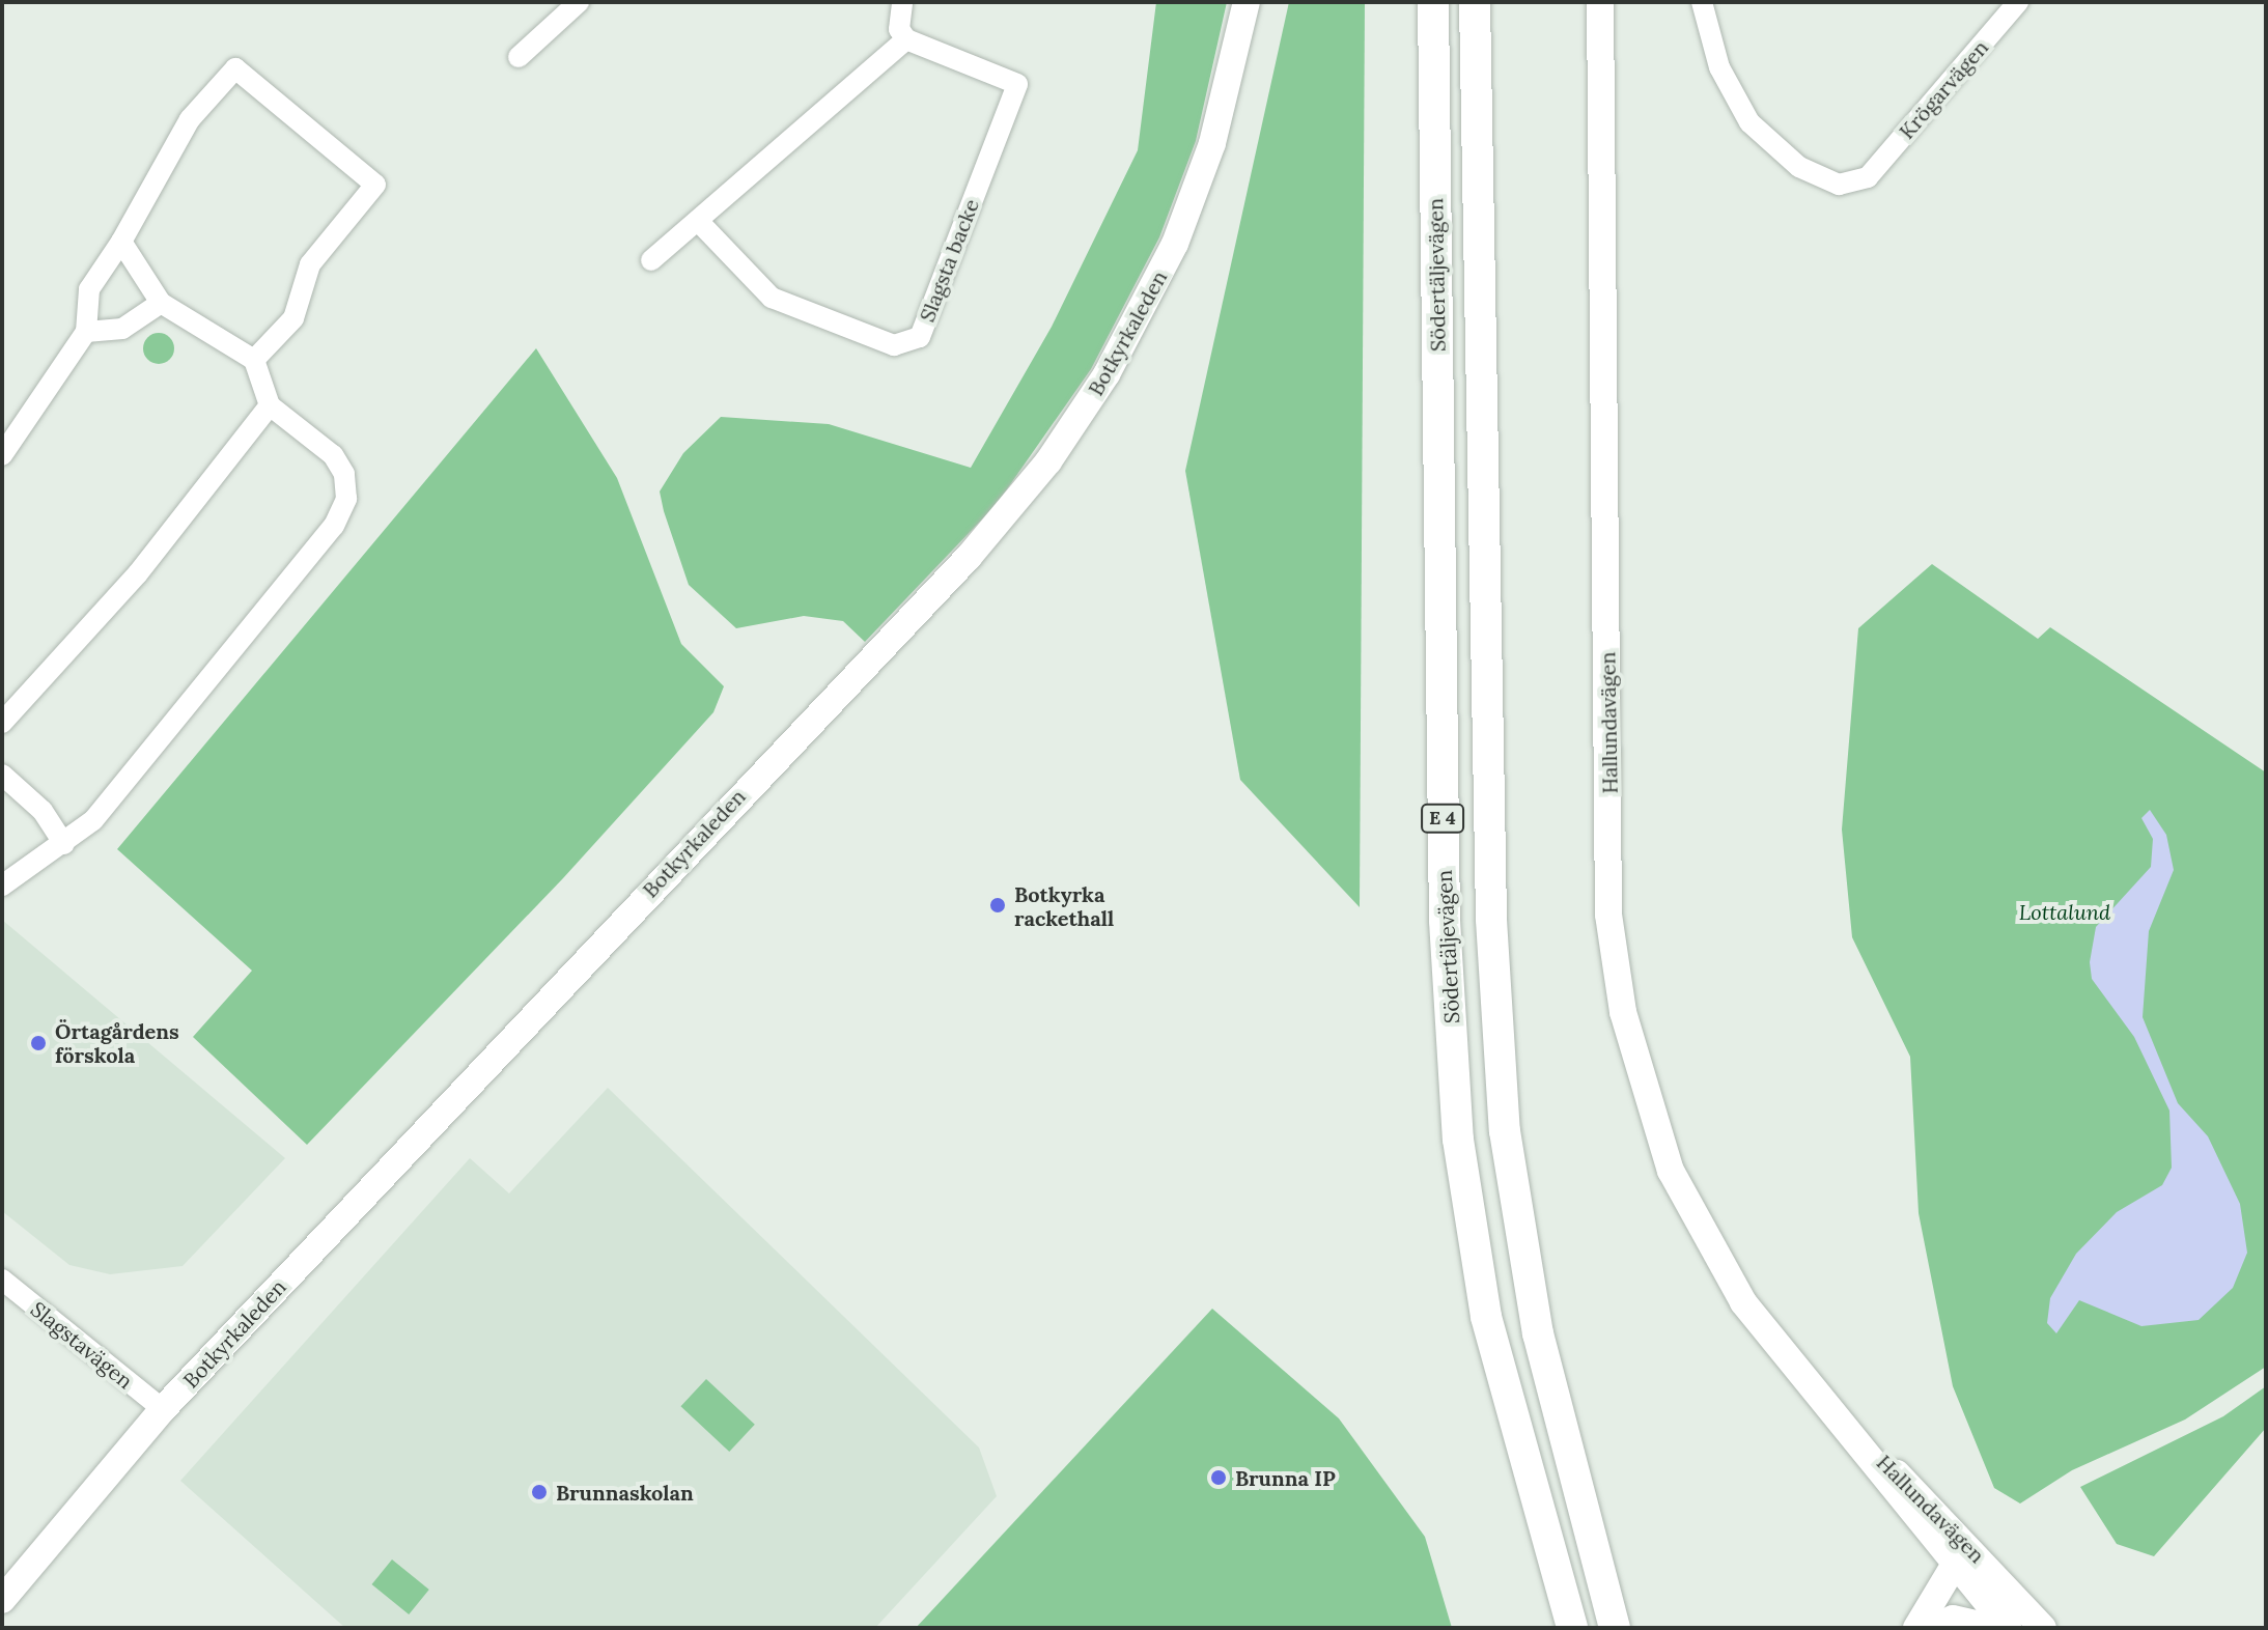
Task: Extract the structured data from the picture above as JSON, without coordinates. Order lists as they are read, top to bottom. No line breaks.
{"streets":{"highway":["Södertäljevägen","E 4"],"main road":["Botkyrkaleden","Hallundavägen"],"street":["Krögarvägen","Slagsta backe","Slagstavägen"]},"crossings":[["Botkyrkaleden","Slagstavägen"]],"parks":["Lottalund"],"places":["Botkyrka rackethall","Örtagårdens förskola","Brunna IP","Brunnaskolan"]}
